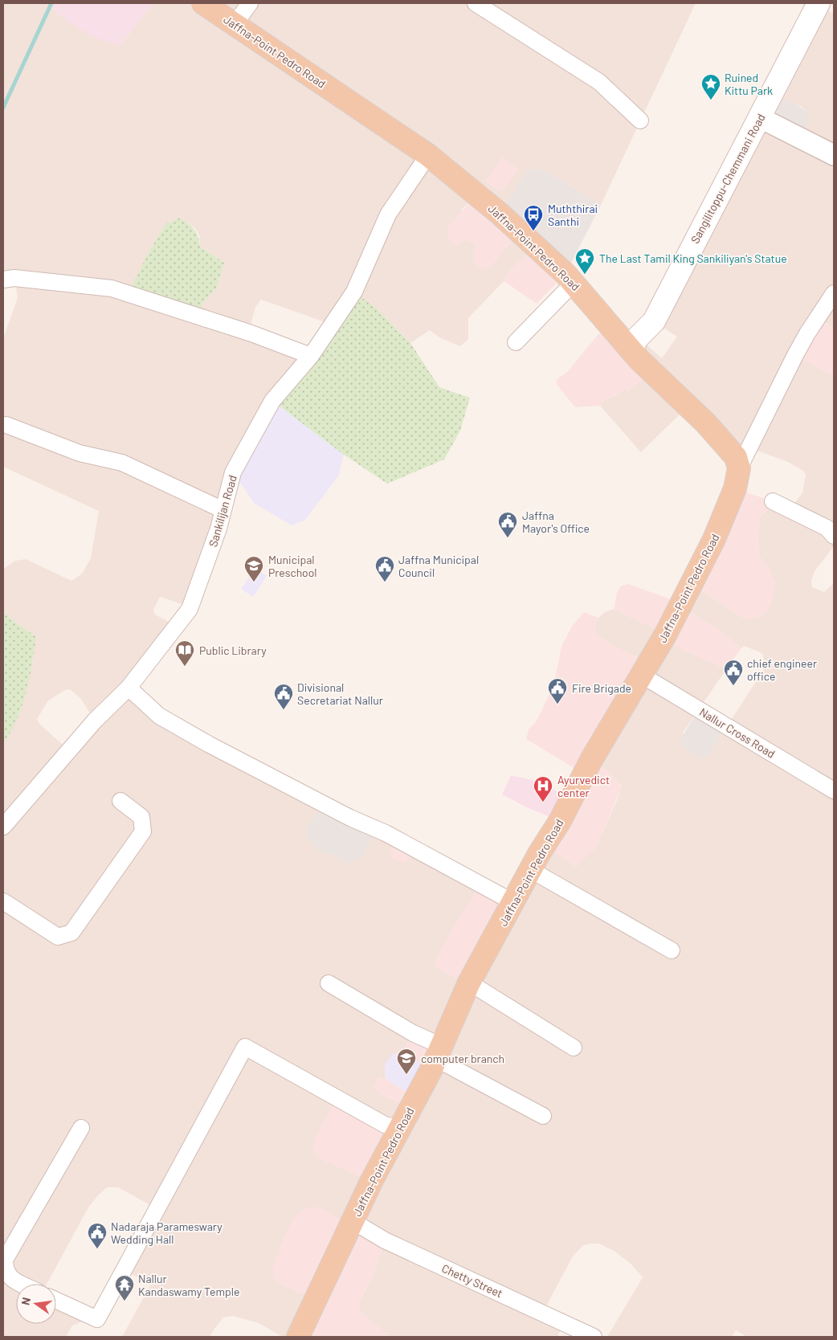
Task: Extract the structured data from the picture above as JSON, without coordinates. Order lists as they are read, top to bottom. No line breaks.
{"streets":{"main road":["Jaffna-Point Pedro Road","Sangilitoppu-Chemmani Road"],"street":["Sankilijan Road","Nallur Cross Road","Chetty Street"]},"crossings":[["Jaffna-Point Pedro Road","Sangilitoppu-Chemmani Road"],["Jaffna-Point Pedro Road","Sankilijan Road"],["Jaffna-Point Pedro Road","Nallur Cross Road"],["Jaffna-Point Pedro Road","Chetty Street"]],"places":{"place":["Ruined Kittu Park","The Last Tamil King Sankiliyan's Statue"],"bus stop":["Muththirai Santhi"],"public building":["Jaffna Mayor's Office","Jaffna Municipal Council","chief engineer office","Fire Brigade","Divisional Secretariat Nallur","Nadaraja Parameswary Wedding Hall"],"school or university":["Municipal Preschool","computer branch"],"library":["Public Library"],"hospital":["Ayurvedict center"],"temple":["Nallur Kandaswamy Temple"]},"north":"left"}
